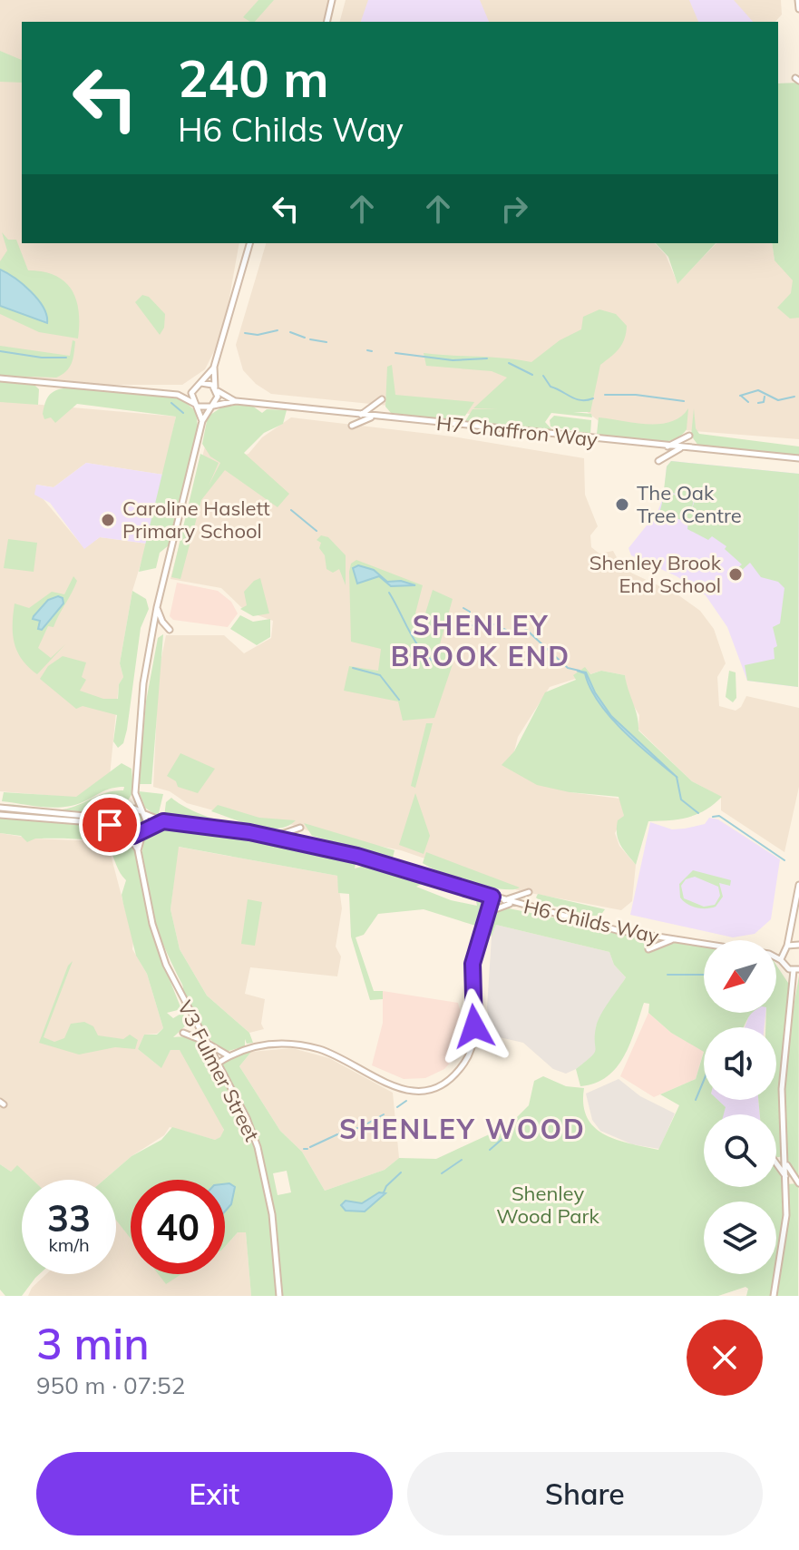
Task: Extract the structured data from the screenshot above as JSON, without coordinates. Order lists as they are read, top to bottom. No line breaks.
{"streets":{"street":["H7 Chaffron Way","H6 Childs Way","V3 Fulmer Street"]},"crossings":[["H6 Childs Way","V3 Fulmer Street"]],"districts":["SHENLEY BROOK END","SHENLEY WOOD"],"parks":["Shenley Wood Park"],"places":["The Oak Tree Centre","Caroline Haslett Primary School","Shenley Brook End School"],"north":"bottom left","page":{"turn":["240 m","H6 Childs Way"],"speed":"33 km/h","limit":"40","heading":["3 min","950 m · 07:52"],"buttons":["Exit","Share"]}}
